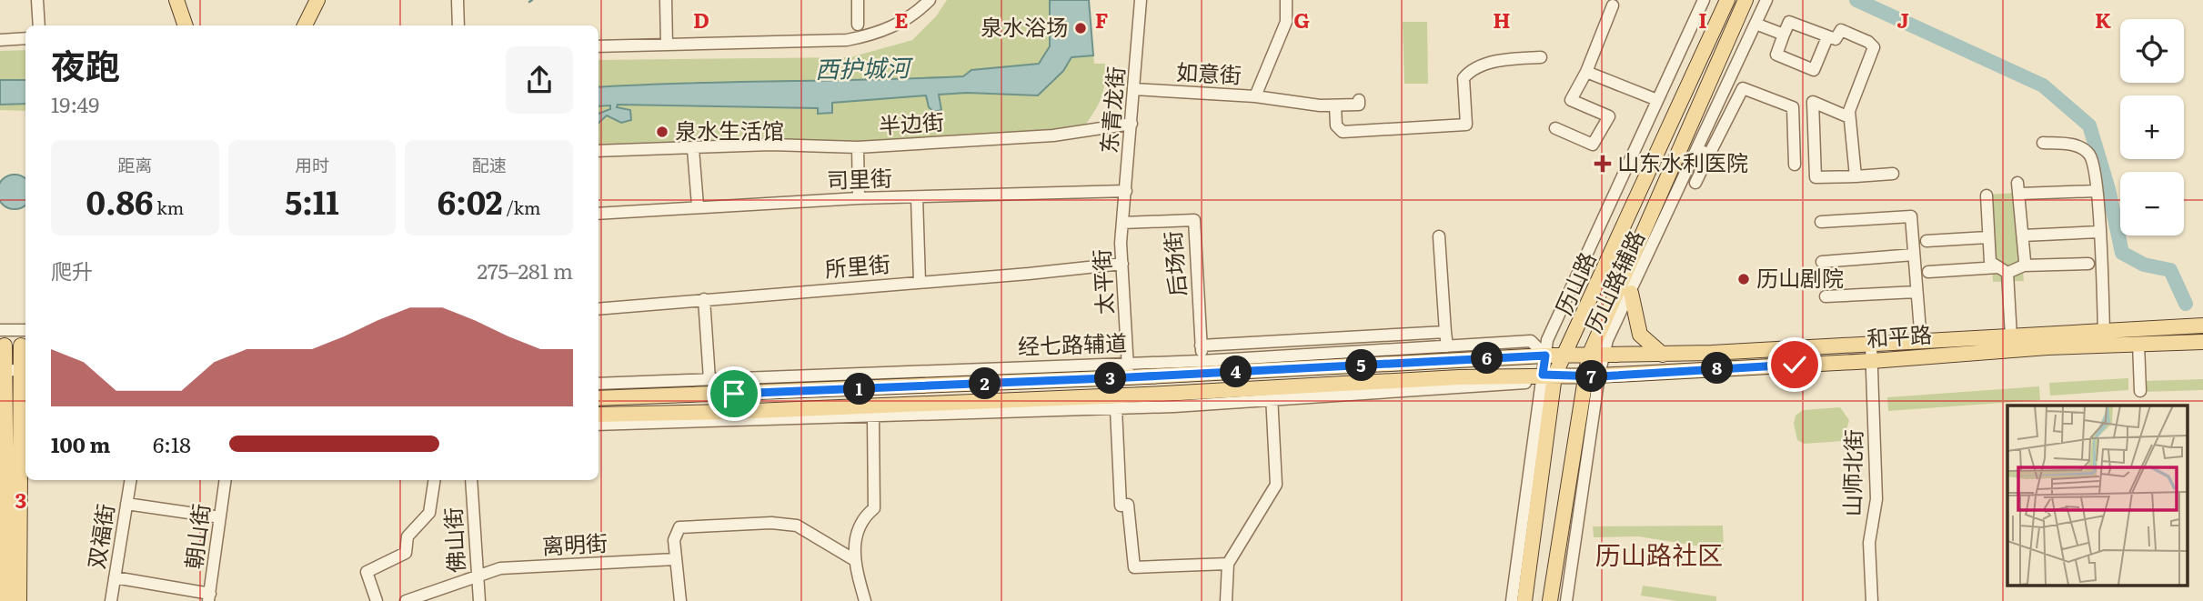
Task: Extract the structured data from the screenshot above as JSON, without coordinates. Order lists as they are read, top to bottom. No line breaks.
{"streets":{"main road":["历山路","和平路"],"street":["如意街","东青龙街","半边街","司里街","后场街","所里街","太平街","历山路辅路","经七路辅道","山师北街","双福街","朝山街","佛山街","离明街"]},"crossings":[["如意街","东青龙街"],["东青龙街","半边街"],["东青龙街","司里街"],["东青龙街","后场街"],["东青龙街","太平街"],["后场街","太平街"],["后场街","和平路"],["后场街","经七路辅道"],["所里街","太平街"],["太平街","和平路"],["太平街","经七路辅道"],["历山路辅路","历山路"],["历山路辅路","和平路"],["历山路辅路","经七路辅道"],["历山路","和平路"],["和平路","经七路辅道"],["和平路","山师北街"],["佛山街","离明街"]],"districts":["历山路社区"],"water":["西护城河"],"places":{"other":["泉水浴场","泉水生活馆","历山剧院"],"health":["山东水利医院"]},"page":{"map_buttons":["+","−"],"heading":["夜跑","19:49"],"stats":[["距离","0.86 km"],["用时","5:11"],["配速","6:02 /km"]],"chart":["爬升","275–281 m"],"pins":["6","5","8","4","7","3","2","1"],"list":[{"name":"100 m","note":"6:18"}]},"grid":{"columns":["D","E","F","G","H","I","J","K"],"rows":["3"]}}
